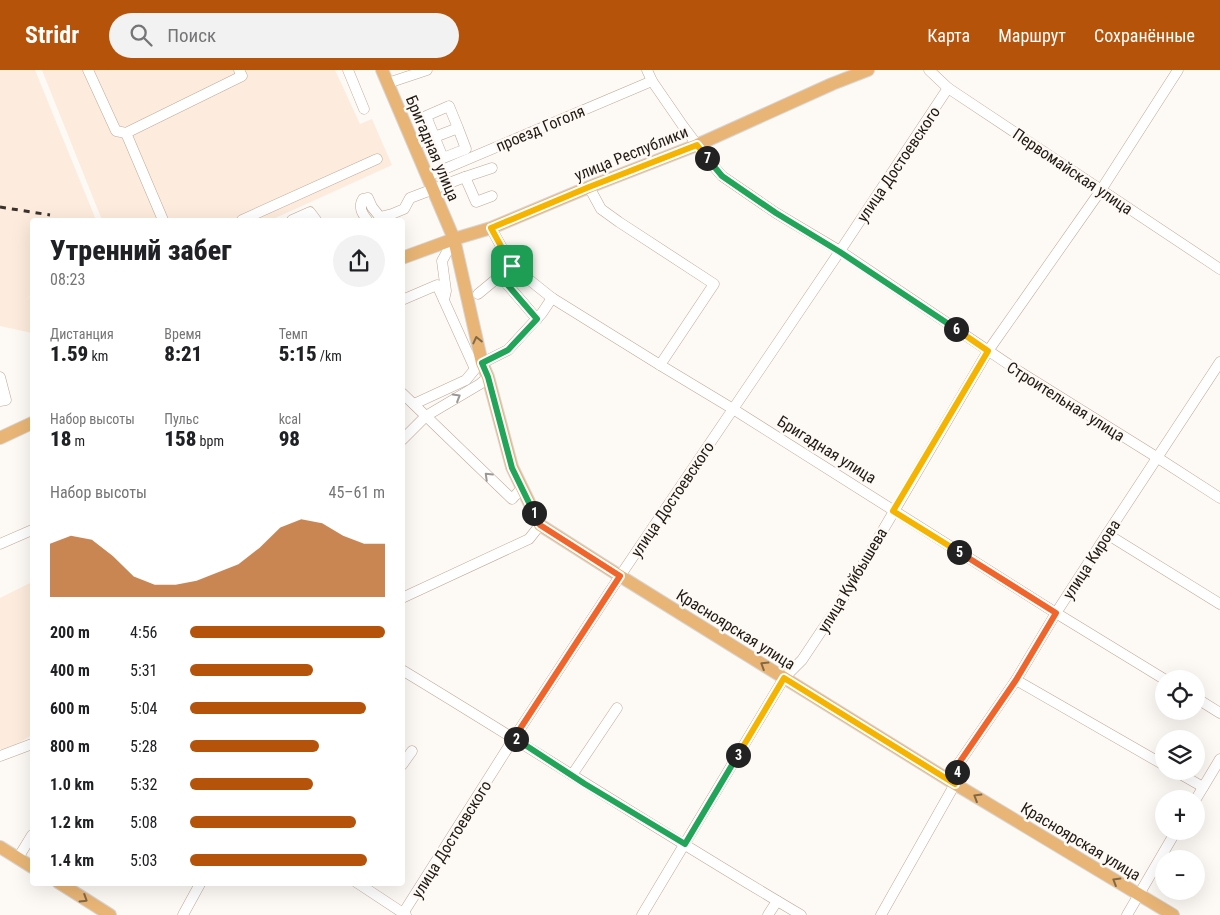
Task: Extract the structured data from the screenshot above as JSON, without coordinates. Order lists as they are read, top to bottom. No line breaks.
{"streets":{"main road":["Бригадная улица","улица Республики","Красноярская улица"],"street":["проезд Гоголя","улица Достоевского","Первомайская улица","Строительная улица","улица Кирова","улица Куйбышева"]},"crossings":[["проезд Гоголя","Бригадная улица"],["проезд Гоголя","Строительная улица"],["Бригадная улица","улица Республики"],["Бригадная улица","улица Достоевского"],["Бригадная улица","улица Кирова"],["Бригадная улица","улица Куйбышева"],["улица Республики","Строительная улица"],["улица Достоевского","Первомайская улица"],["улица Достоевского","Строительная улица"],["улица Достоевского","Красноярская улица"],["Первомайская улица","улица Куйбышева"],["Строительная улица","улица Кирова"],["Строительная улица","улица Куйбышева"],["улица Кирова","Красноярская улица"],["улица Куйбышева","Красноярская улица"]],"one_way":["Красноярская улица"],"page":{"header":"Stridr","search":"Поиск","nav":["Карта","Маршрут","Сохранённые"],"pins":["7","6","1","5","2","3","4"],"heading":["Утренний забег","08:23"],"stats":[["Дистанция","1.59 km"],["Время","8:21"],["Темп","5:15 /km"],["Набор высоты","18 m"],["Пульс","158 bpm"],["kcal","98"]],"chart":["Набор высоты","45–61 m"],"list":[{"name":"200 m","note":"4:56"},{"name":"400 m","note":"5:31"},{"name":"600 m","note":"5:04"},{"name":"800 m","note":"5:28"},{"name":"1.0 km","note":"5:32"},{"name":"1.2 km","note":"5:08"},{"name":"1.4 km","note":"5:03"}],"map_buttons":["+","−"]}}
